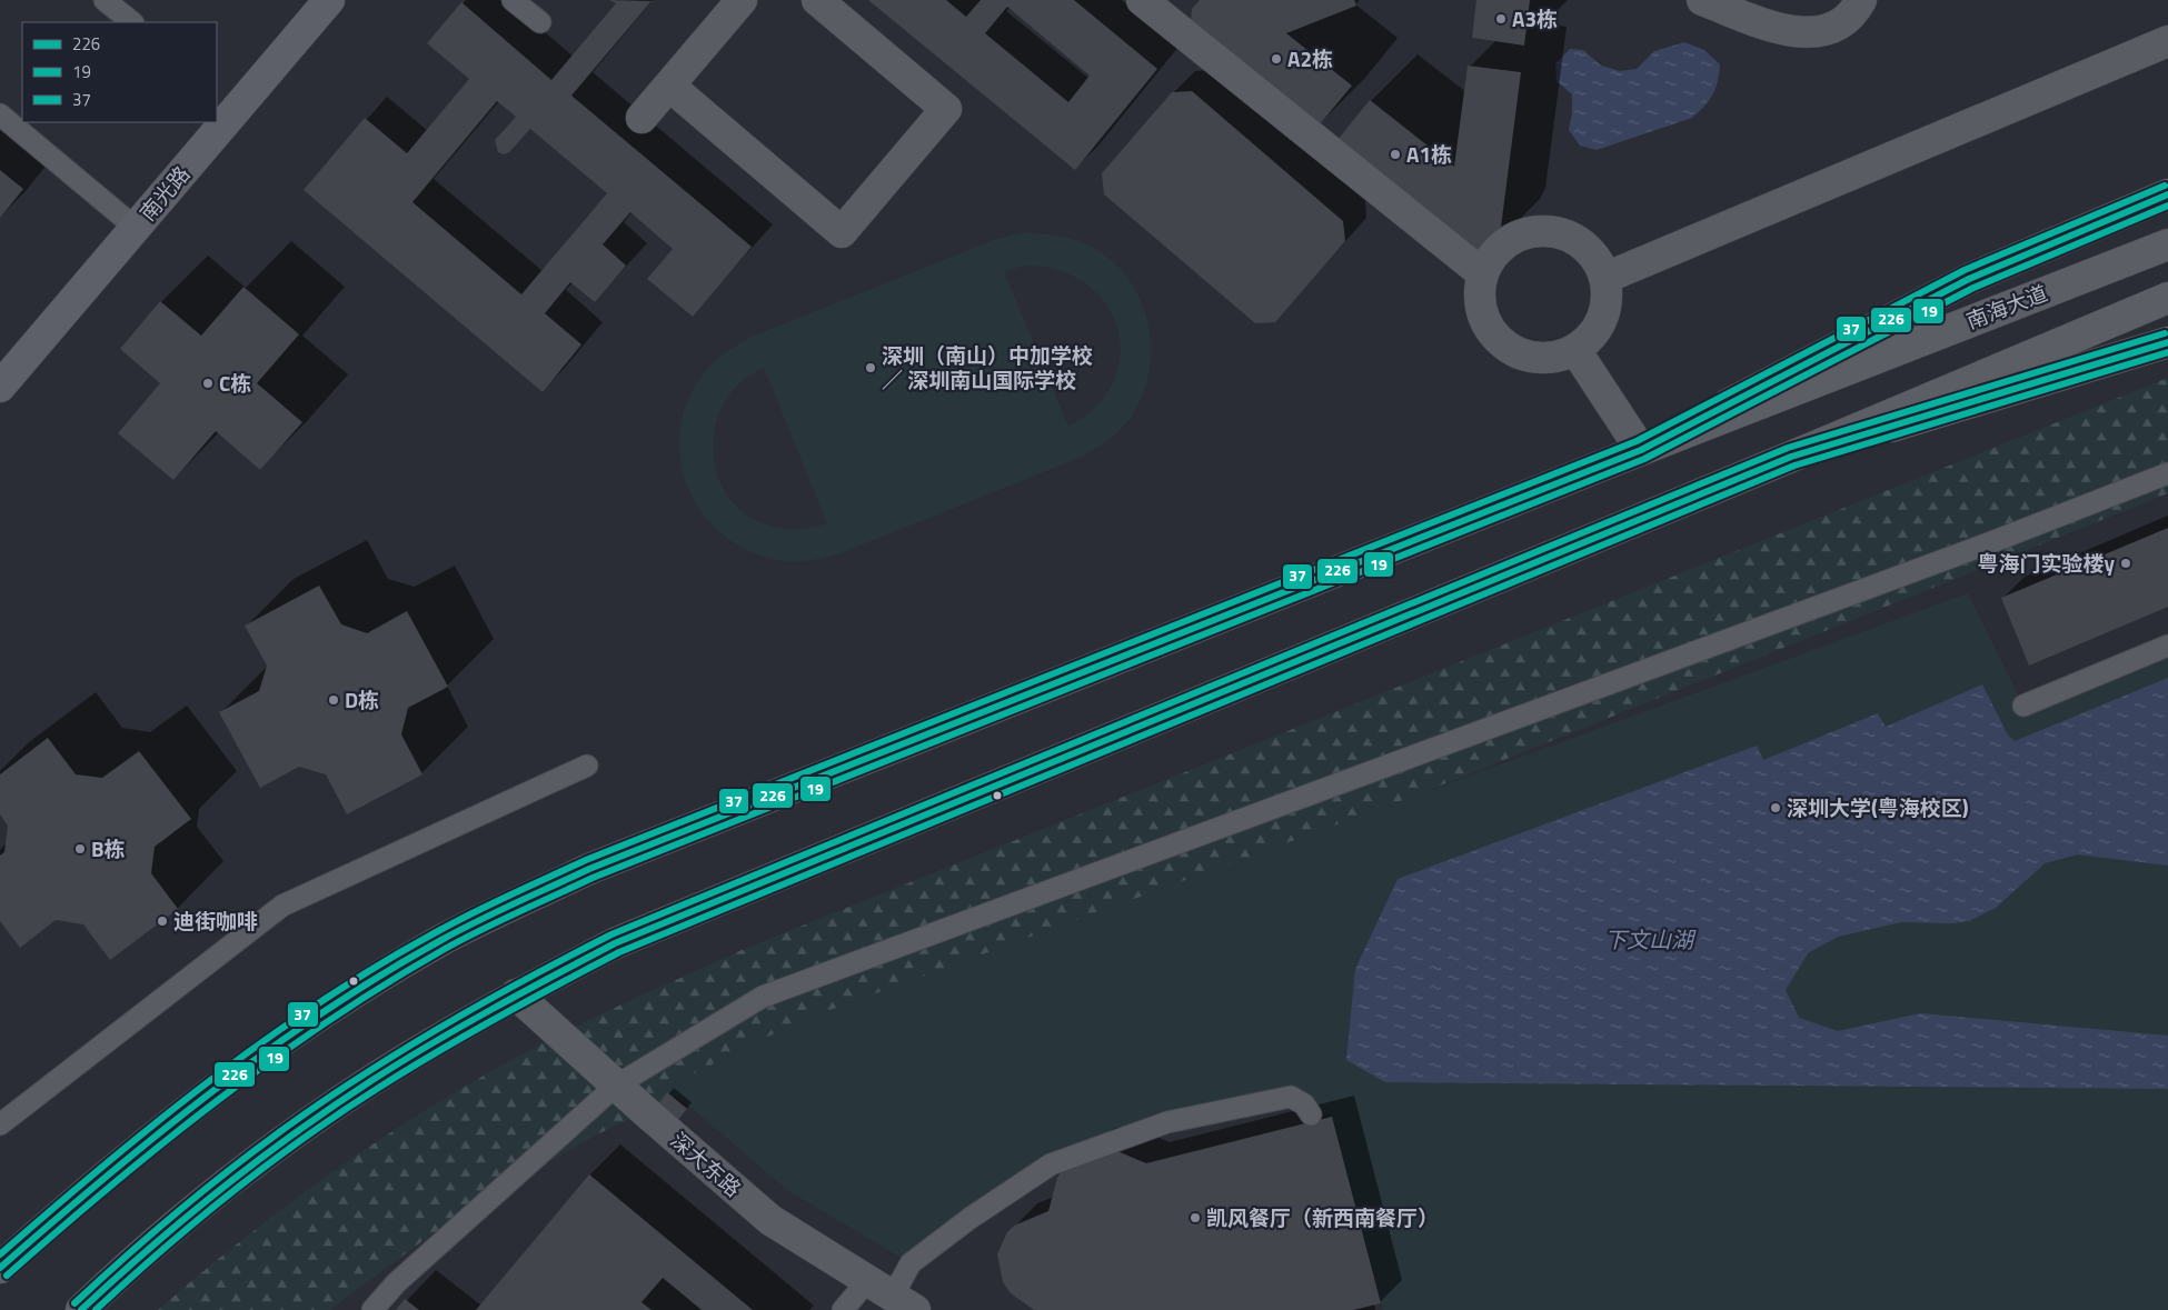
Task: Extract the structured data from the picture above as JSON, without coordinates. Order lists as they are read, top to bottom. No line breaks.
{"streets":{"main road":["南光路","南海大道"],"street":["深大东路"]},"water":["下文山湖"],"places":["A3栋","A2栋","A1栋","深圳（南山）中加学校 ／ 深圳南山国际学校","C栋","粤海门实验楼y","D栋","深圳大学(粤海校区)","B栋","迪街咖啡","凯风餐厅（新西南餐厅）"],"lines":["transit line 37","transit line 226","transit line 19"],"legend":["226","19","37"]}
